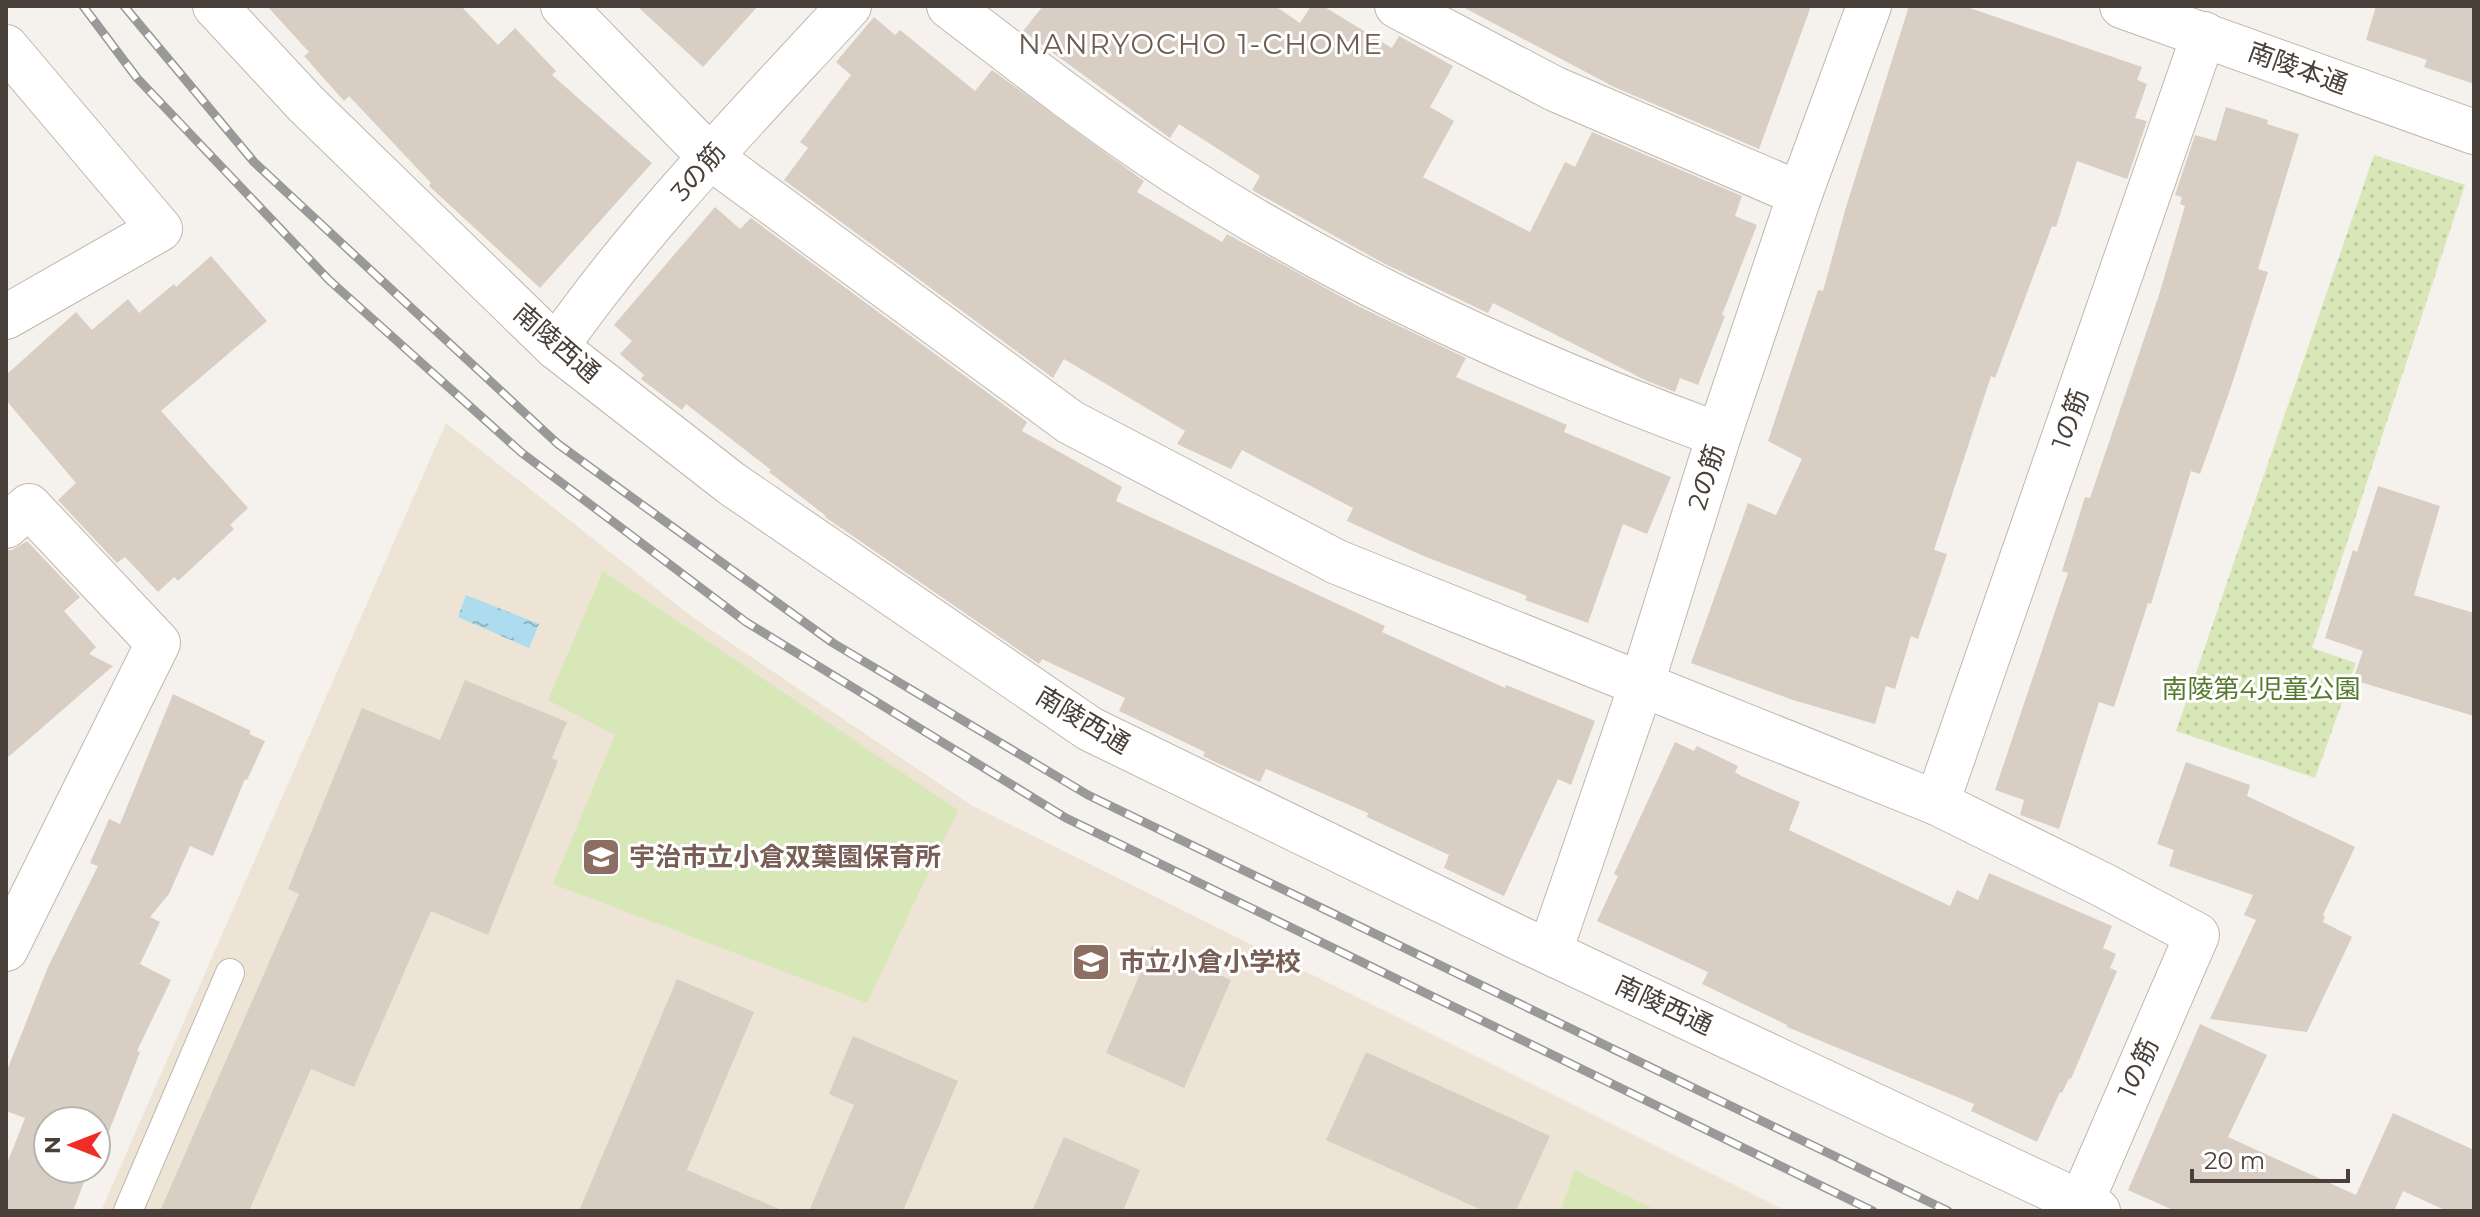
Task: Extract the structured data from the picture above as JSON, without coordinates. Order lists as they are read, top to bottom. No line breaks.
{"streets":{"street":["南陵本通","3の筋","南陵西通","1の筋","2の筋"]},"crossings":[["南陵本通","1の筋"],["3の筋","南陵西通"],["南陵西通","1の筋"],["南陵西通","2の筋"]],"districts":["NANRYOCHO 1-CHOME"],"parks":["南陵第4児童公園"],"places":{"school or university":["宇治市立小倉双葉園保育所","市立小倉小学校"]},"scale_bar":"20 m","north":"left"}
